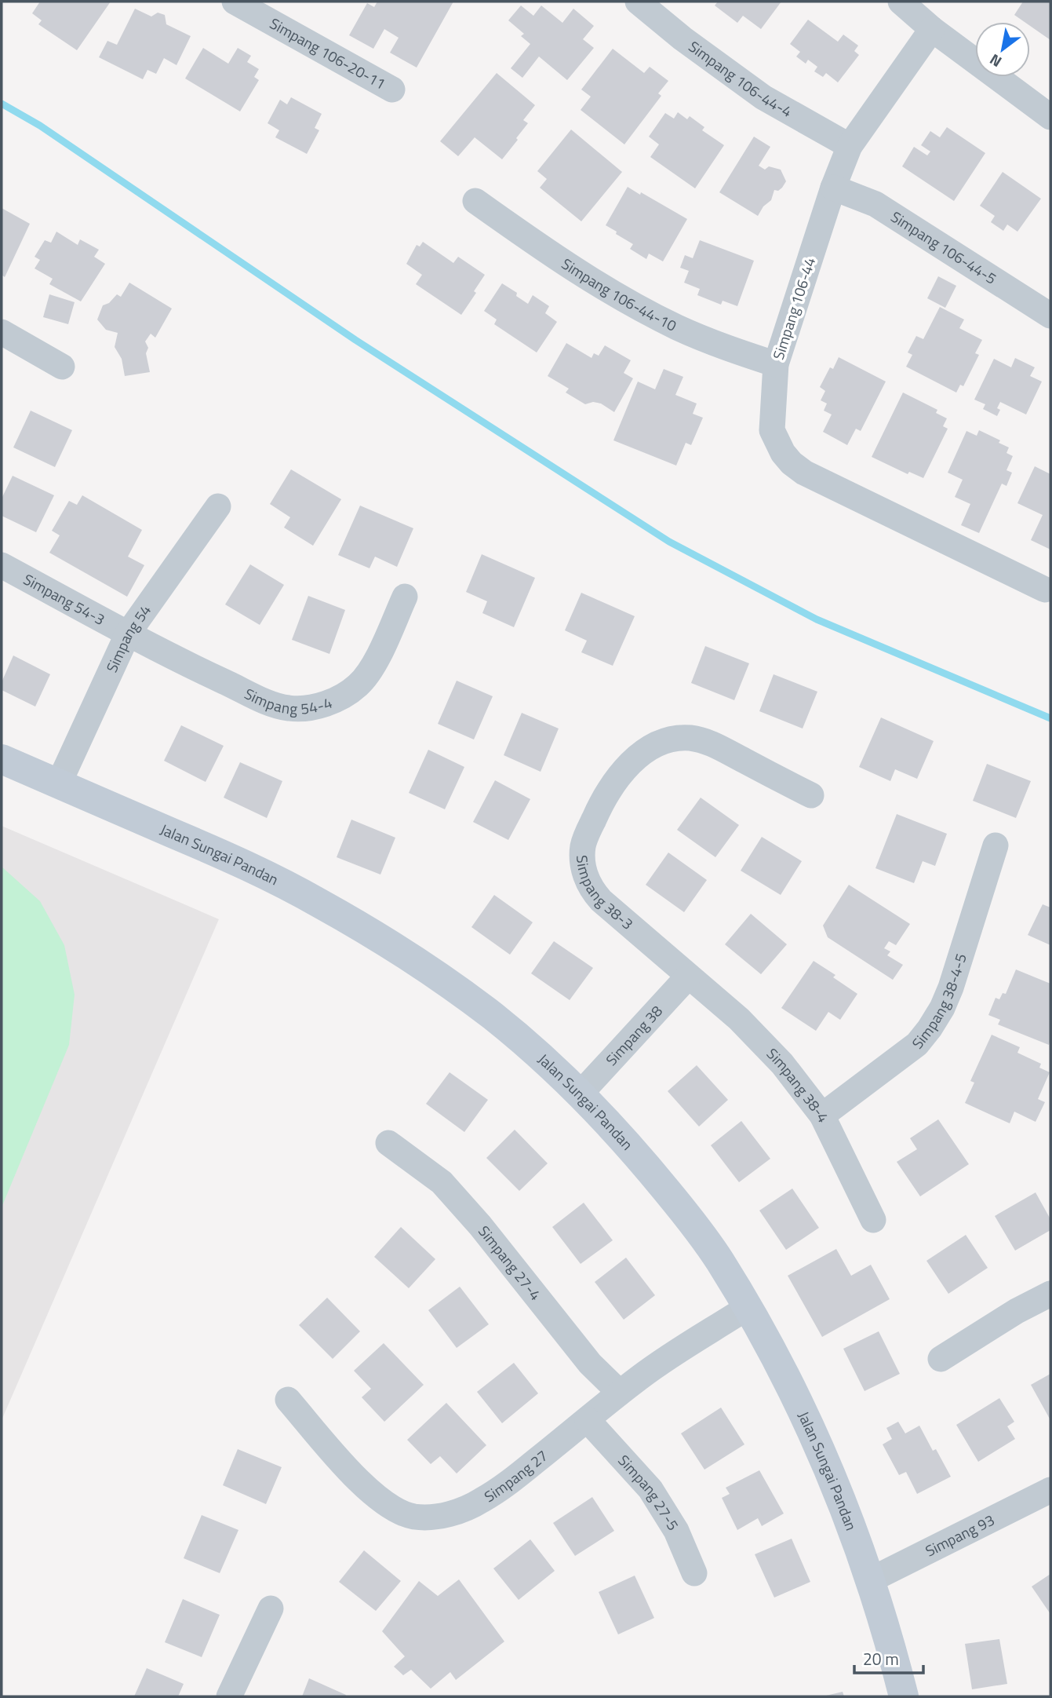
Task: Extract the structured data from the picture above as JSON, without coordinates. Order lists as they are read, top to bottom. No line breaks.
{"streets":{"street":["Simpang 106-20-11","Simpang 106-44-4","Simpang 106-44-5","Simpang 106-44-10","Simpang 106-44","Simpang 54-3","Simpang 54","Simpang 54-4","Jalan Sungai Pandan","Simpang 38-3","Simpang 38-4-5","Simpang 38","Simpang 38-4","Simpang 27-4","Simpang 27","Simpang 27-5","Simpang 93"]},"crossings":[["Simpang 106-44-4","Simpang 106-44"],["Simpang 106-44-5","Simpang 106-44"],["Simpang 106-44-10","Simpang 106-44"],["Simpang 54-3","Simpang 54"],["Simpang 54-3","Simpang 54-4"],["Simpang 54","Simpang 54-4"],["Simpang 54","Jalan Sungai Pandan"],["Jalan Sungai Pandan","Simpang 38"],["Jalan Sungai Pandan","Simpang 27"],["Jalan Sungai Pandan","Simpang 93"],["Simpang 38-3","Simpang 38"],["Simpang 38-3","Simpang 38-4"],["Simpang 38-4-5","Simpang 38-4"],["Simpang 38","Simpang 38-4"],["Simpang 27-4","Simpang 27"],["Simpang 27","Simpang 27-5"]],"scale_bar":"20 m","north":"bottom left"}
